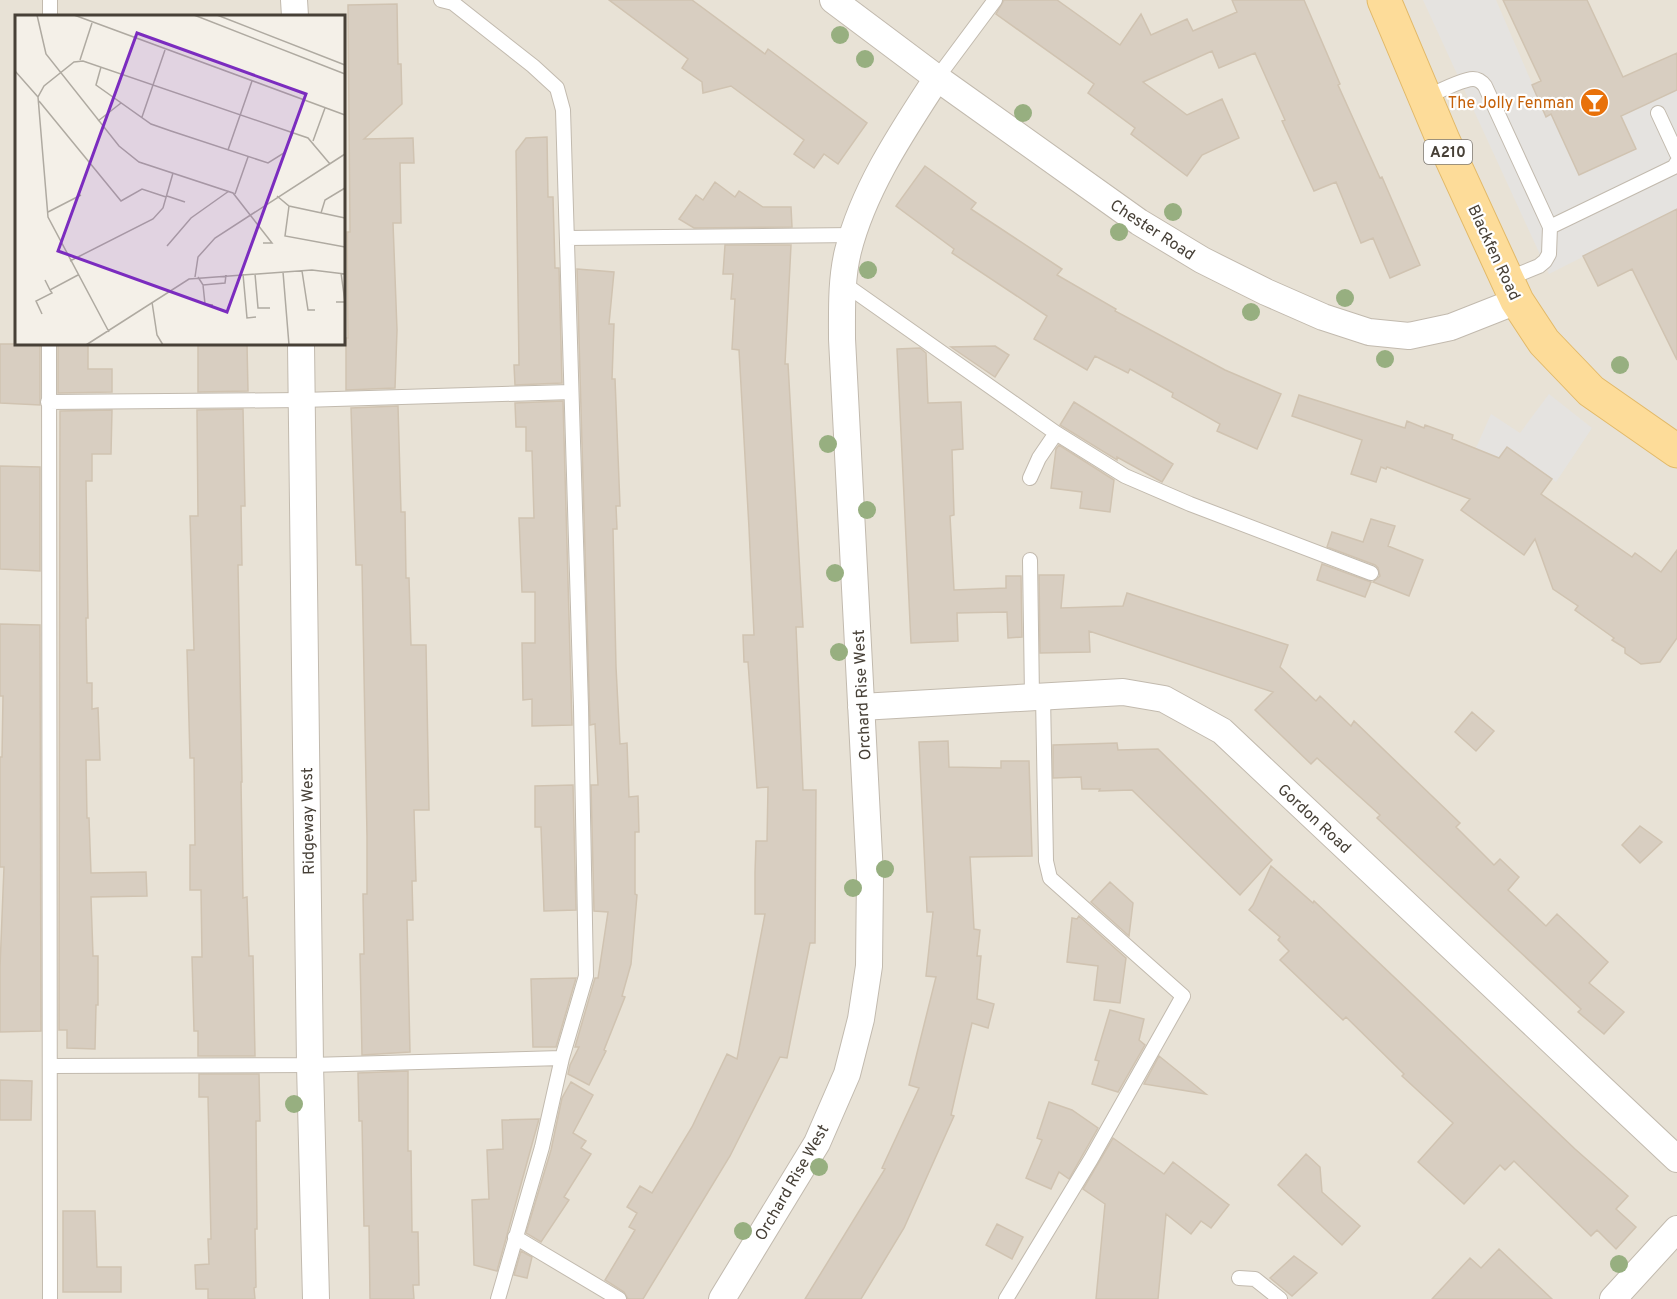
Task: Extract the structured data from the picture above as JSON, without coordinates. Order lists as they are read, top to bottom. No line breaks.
{"streets":{"main road":["A210","Blackfen Road"],"street":["Chester Road","Orchard Rise West","Gordon Road","Ridgeway West"]},"crossings":[["Chester Road","Blackfen Road"],["Chester Road","Orchard Rise West"],["Orchard Rise West","Gordon Road"]],"places":{"bar":["The Jolly Fenman"]}}
